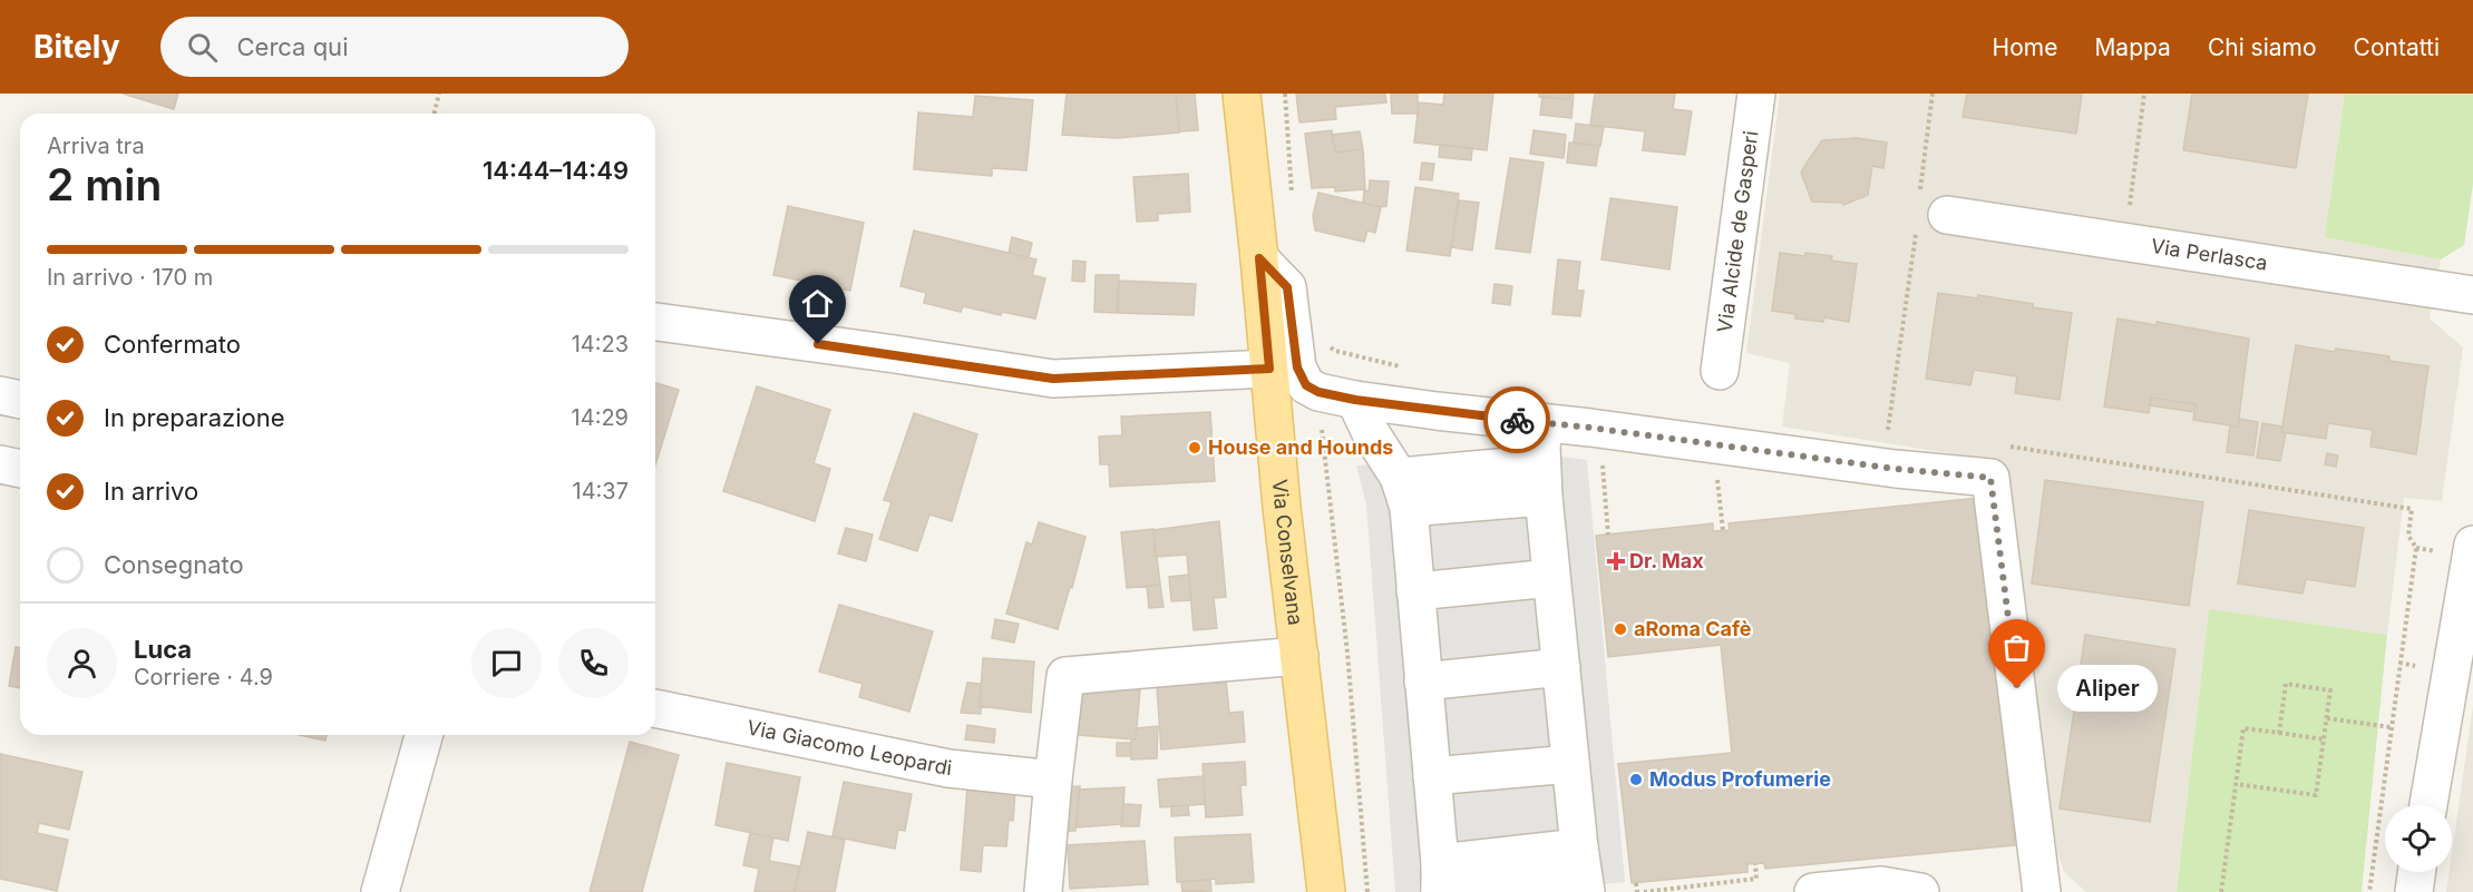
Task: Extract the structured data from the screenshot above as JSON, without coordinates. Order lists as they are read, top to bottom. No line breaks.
{"streets":{"main road":["Via Conselvana"],"street":["Via Alcide de Gasperi","Via Perlasca","Via Giacomo Leopardi"]},"places":{"other":["House and Hounds","aRoma Cafè","Aliper","Modus Profumerie"],"health":["Dr. Max"]},"page":{"header":"Bitely","search":"Cerca qui","nav":["Home","Mappa","Chi siamo","Contatti"],"heading":["2 min","Arriva tra","14:44–14:49"],"panel":["Luca","Corriere · 4.9"],"bar":"In arrivo · 170 m","list":[["Confermato","14:23"],["In preparazione","14:29"],["In arrivo","14:37"],"Consegnato"],"bubble":"Aliper"}}
